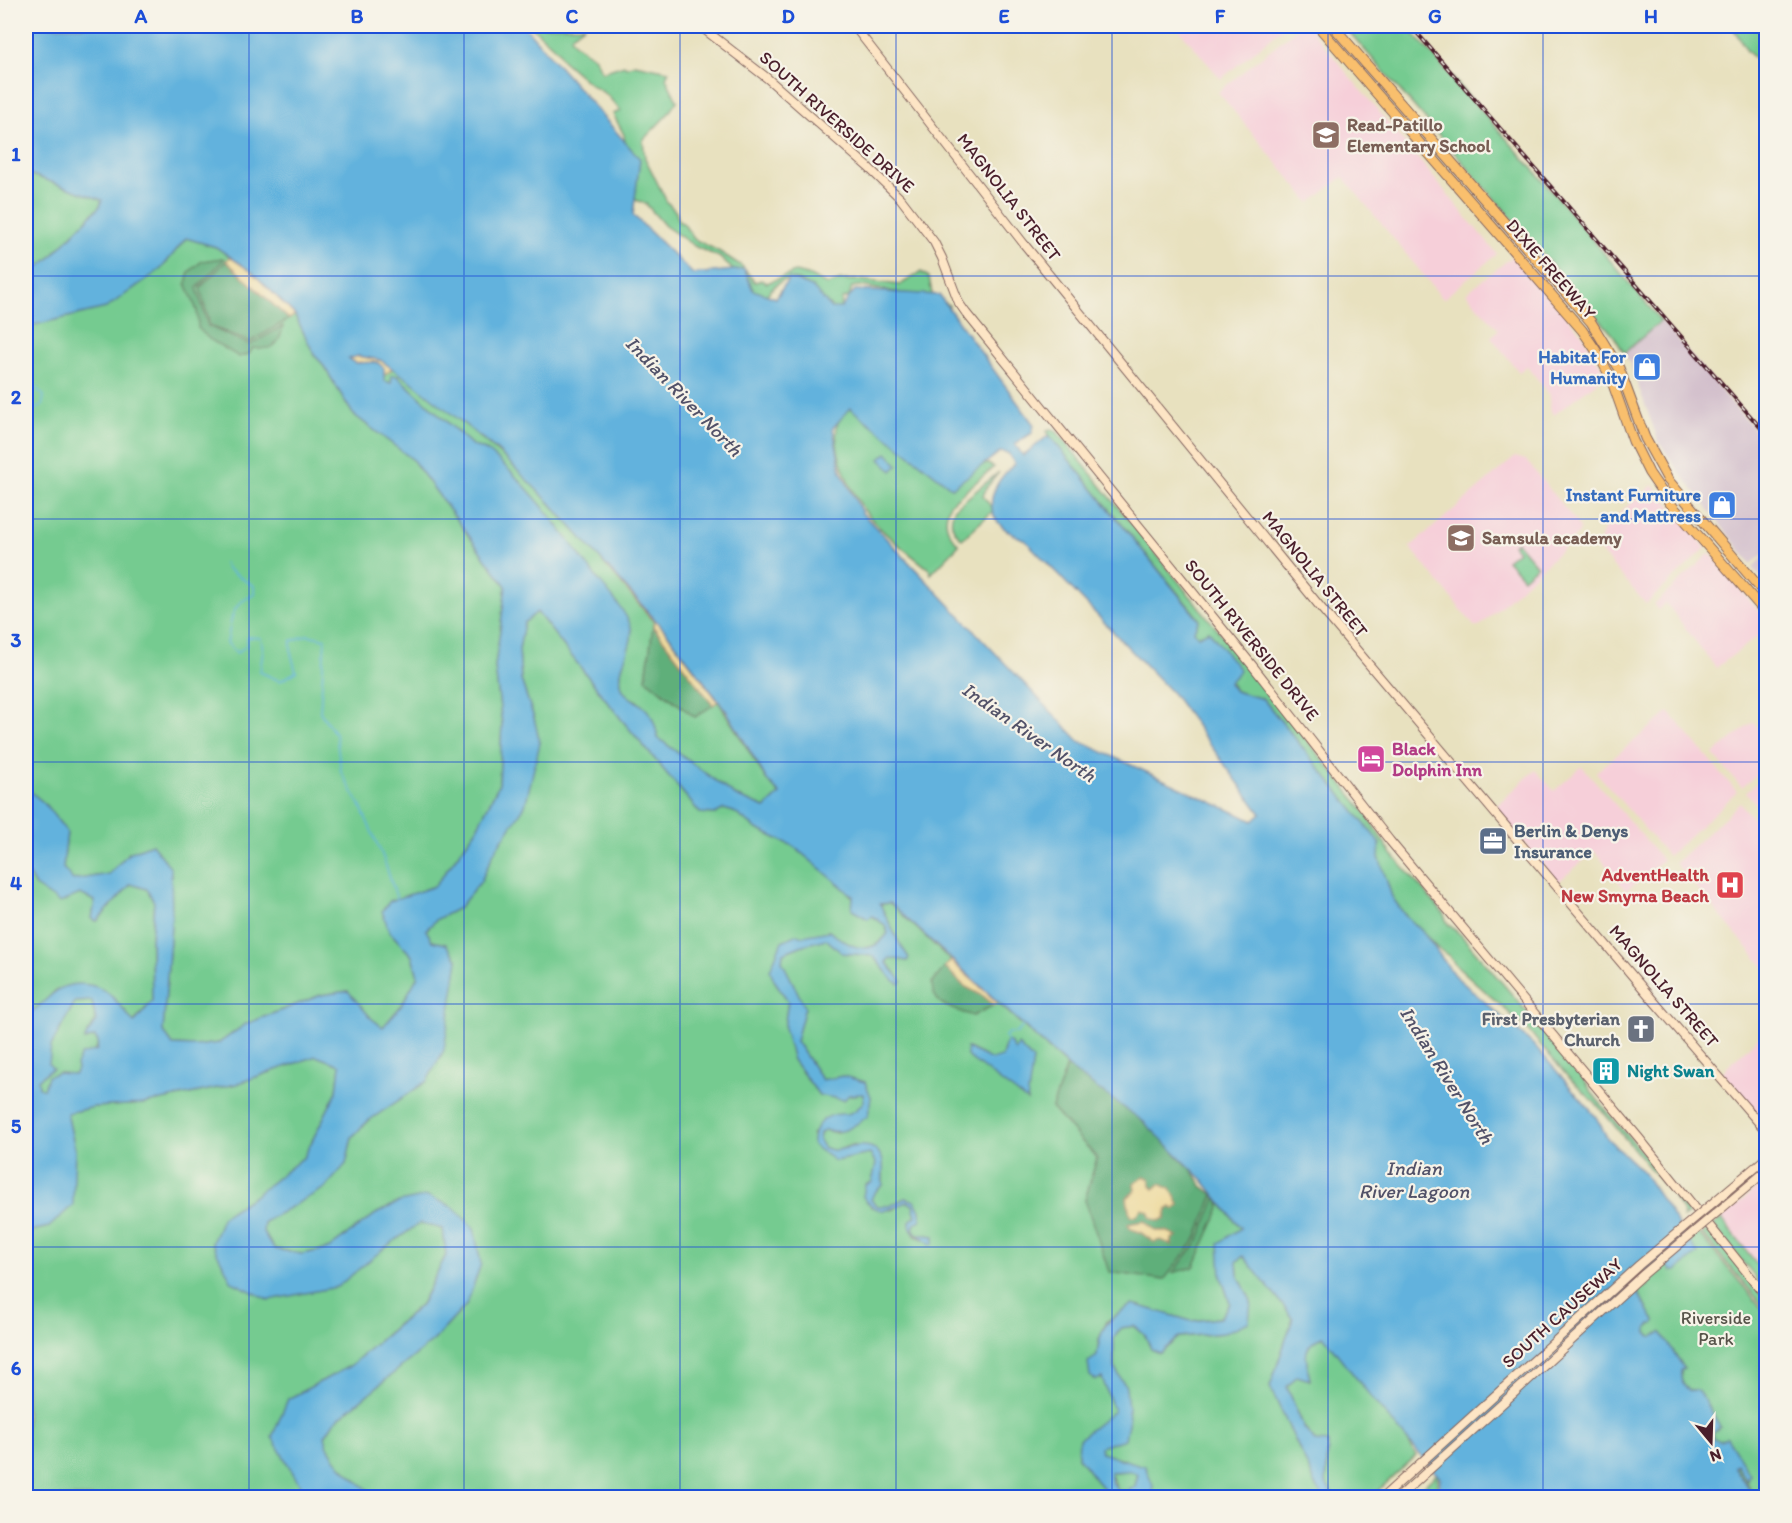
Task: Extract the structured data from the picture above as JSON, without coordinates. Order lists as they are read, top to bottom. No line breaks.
{"streets":{"main road":["DIXIE FREEWAY"],"street":["SOUTH RIVERSIDE DRIVE","MAGNOLIA STREET","SOUTH CAUSEWAY"]},"water":["Indian River North","Indian River Lagoon"],"parks":["Riverside Park"],"places":{"school or university":["Read-Patillo Elementary School","Samsula academy"],"shop":["Habitat For Humanity","Instant Furniture and Mattress"],"hotel":["Black Dolphin Inn"],"office":["Berlin & Denys Insurance"],"hospital":["AdventHealth New Smyrna Beach"],"church":["First Presbyterian Church"],"building":["Night Swan"]},"north":"bottom","grid":{"columns":["A","B","C","D","E","F","G","H"],"rows":["1","2","3","4","5","6"]}}
